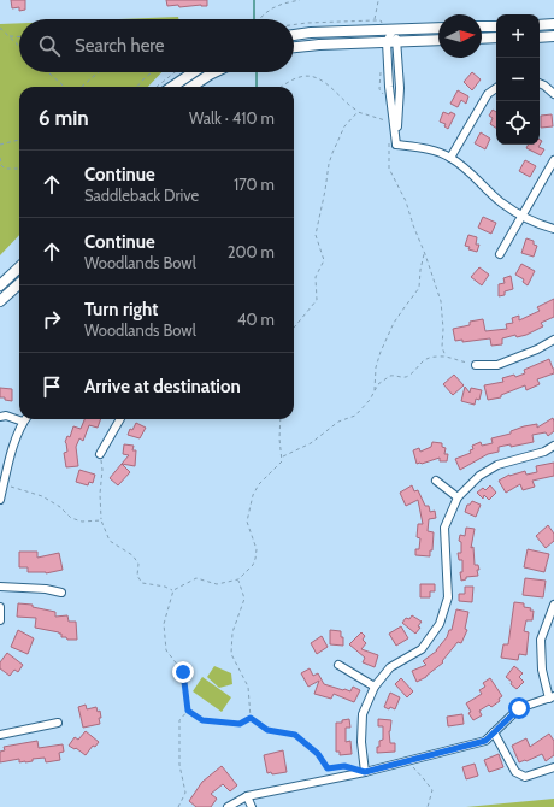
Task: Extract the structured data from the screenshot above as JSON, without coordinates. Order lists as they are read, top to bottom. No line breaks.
{"north":"right","page":{"map_buttons":["+","−"],"search":"Search here","heading":["6 min","Walk · 410 m"],"list":[["Continue","Saddleback Drive","170 m"],["Continue","Woodlands Bowl","200 m"],["Turn right","Woodlands Bowl","40 m"],"Arrive at destination"]}}
